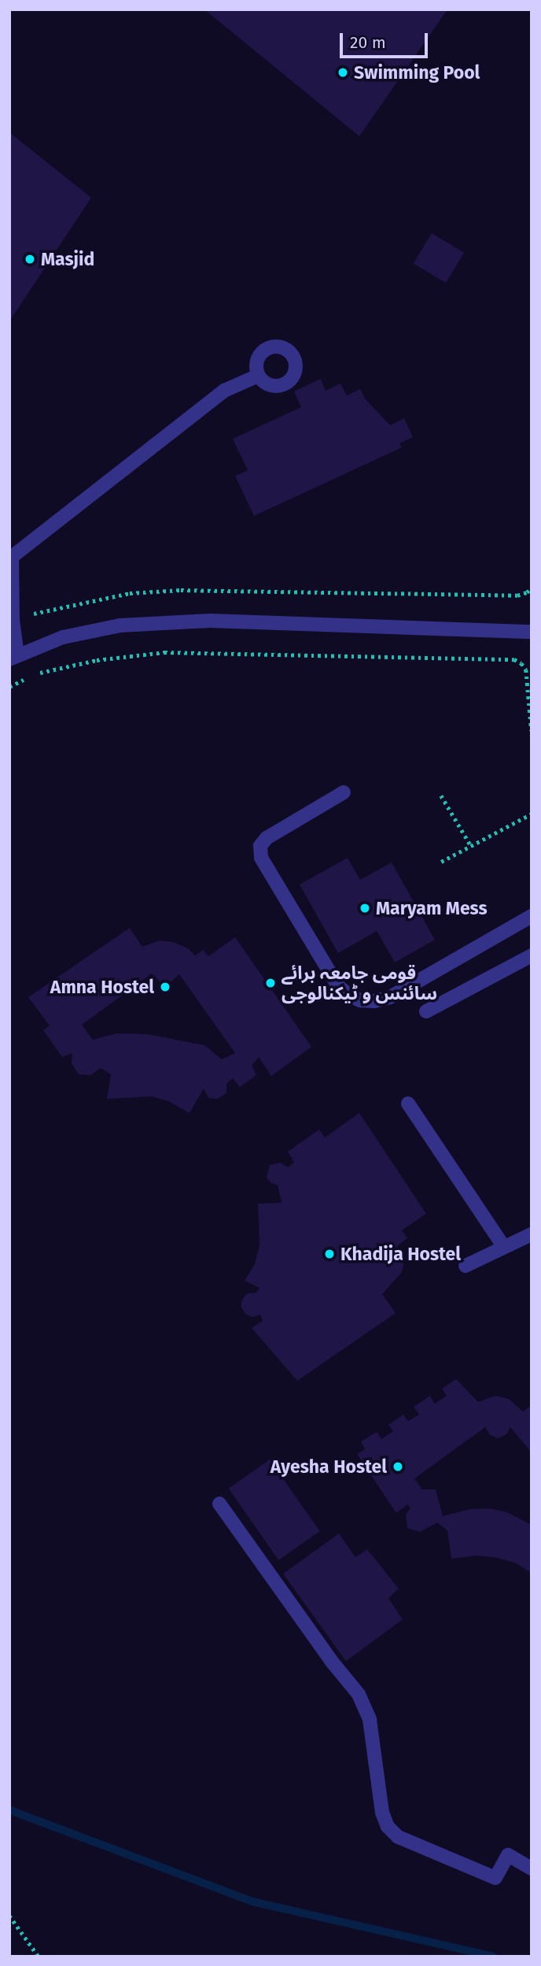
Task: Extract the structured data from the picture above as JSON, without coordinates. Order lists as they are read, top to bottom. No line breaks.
{"places":["Swimming Pool","Masjid","Maryam Mess","قومی جامعہ برائے سائنس و ٹیکنالوجی","Amna Hostel","Khadija Hostel","Ayesha Hostel"],"scale_bar":"20 m"}
